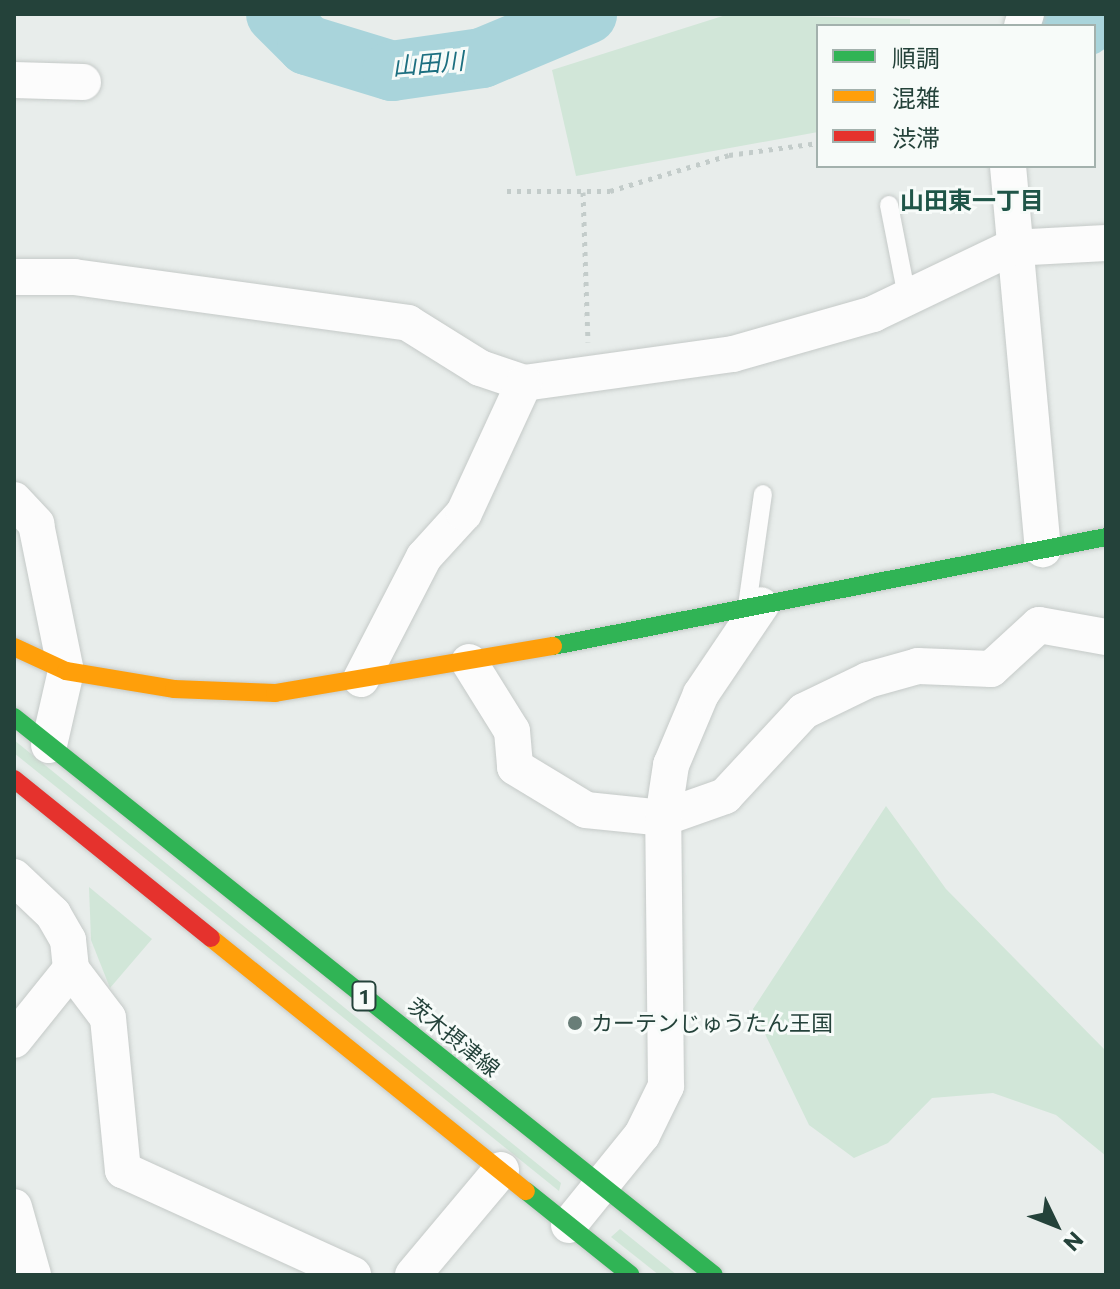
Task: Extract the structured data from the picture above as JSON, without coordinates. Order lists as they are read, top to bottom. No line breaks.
{"streets":{"main road":["1","茨木摂津線"]},"districts":["山田東一丁目"],"water":["山田川"],"places":["カーテンじゅうたん王国"],"legend":["順調","混雑","渋滞"],"north":"bottom right"}
